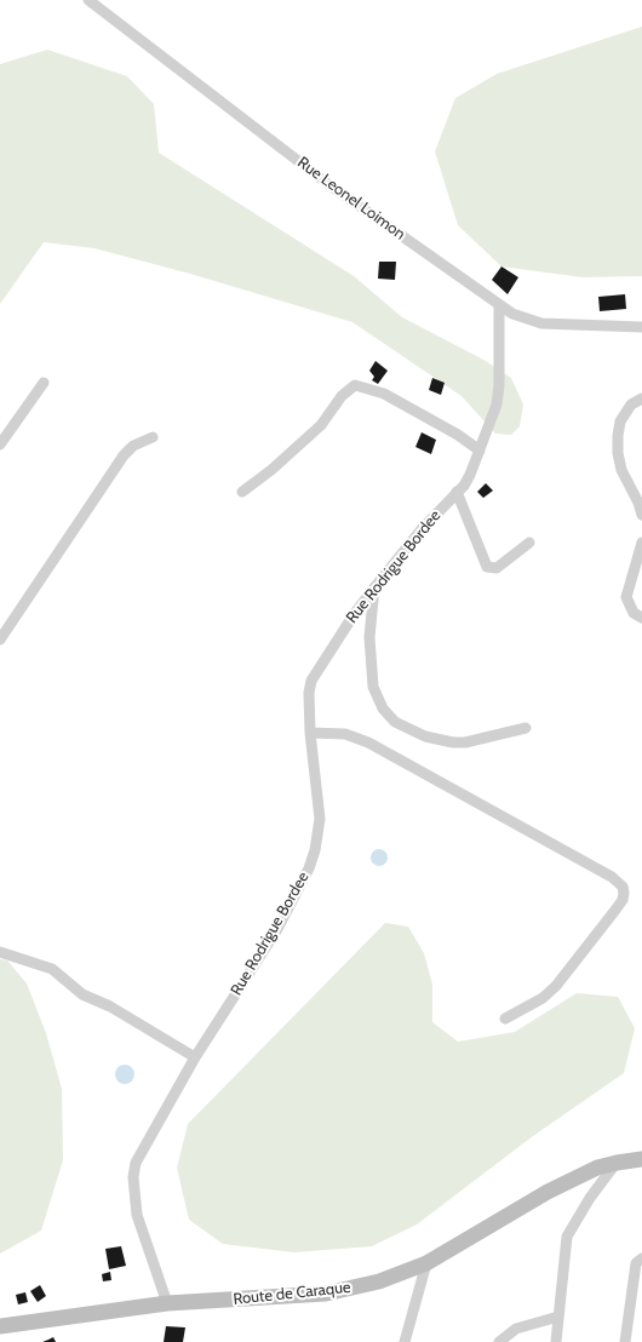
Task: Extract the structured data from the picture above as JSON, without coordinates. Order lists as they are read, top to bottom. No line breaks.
{"streets":{"street":["Rue Leonel Loimon","Rue Rodrigue Bordee","Route de Caraque"]},"crossings":[["Rue Leonel Loimon","Rue Rodrigue Bordee"],["Rue Rodrigue Bordee","Route de Caraque"]]}
